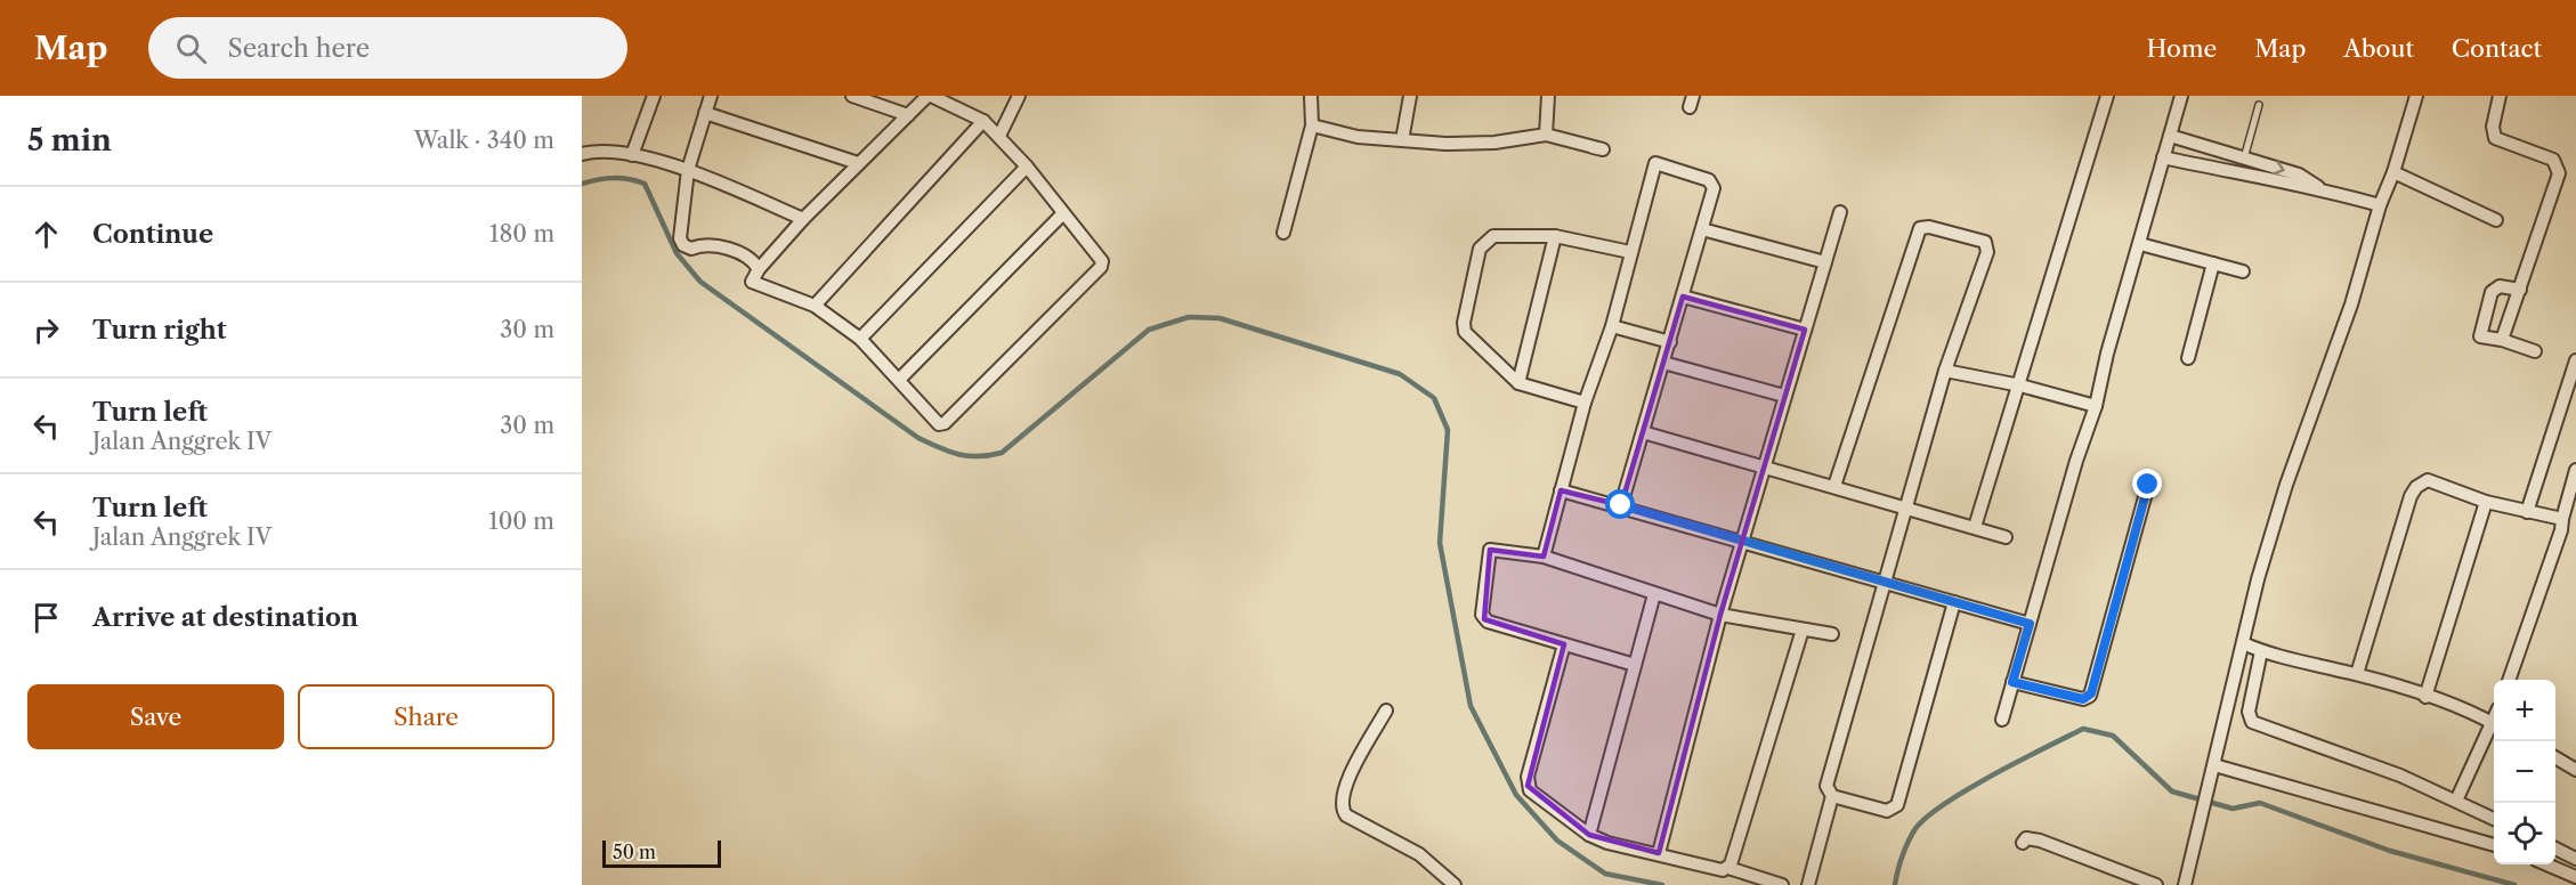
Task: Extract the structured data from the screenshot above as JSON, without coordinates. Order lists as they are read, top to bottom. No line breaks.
{"scale_bar":"50 m","page":{"header":"Map","search":"Search here","nav":["Home","Map","About","Contact"],"heading":["5 min","Walk · 340 m"],"list":[["Continue","180 m"],["Turn right","30 m"],["Turn left","Jalan Anggrek IV","30 m"],["Turn left","Jalan Anggrek IV","100 m"],"Arrive at destination"],"buttons":["Save","Share"],"map_buttons":["+","−"],"scale":"50 m"}}
